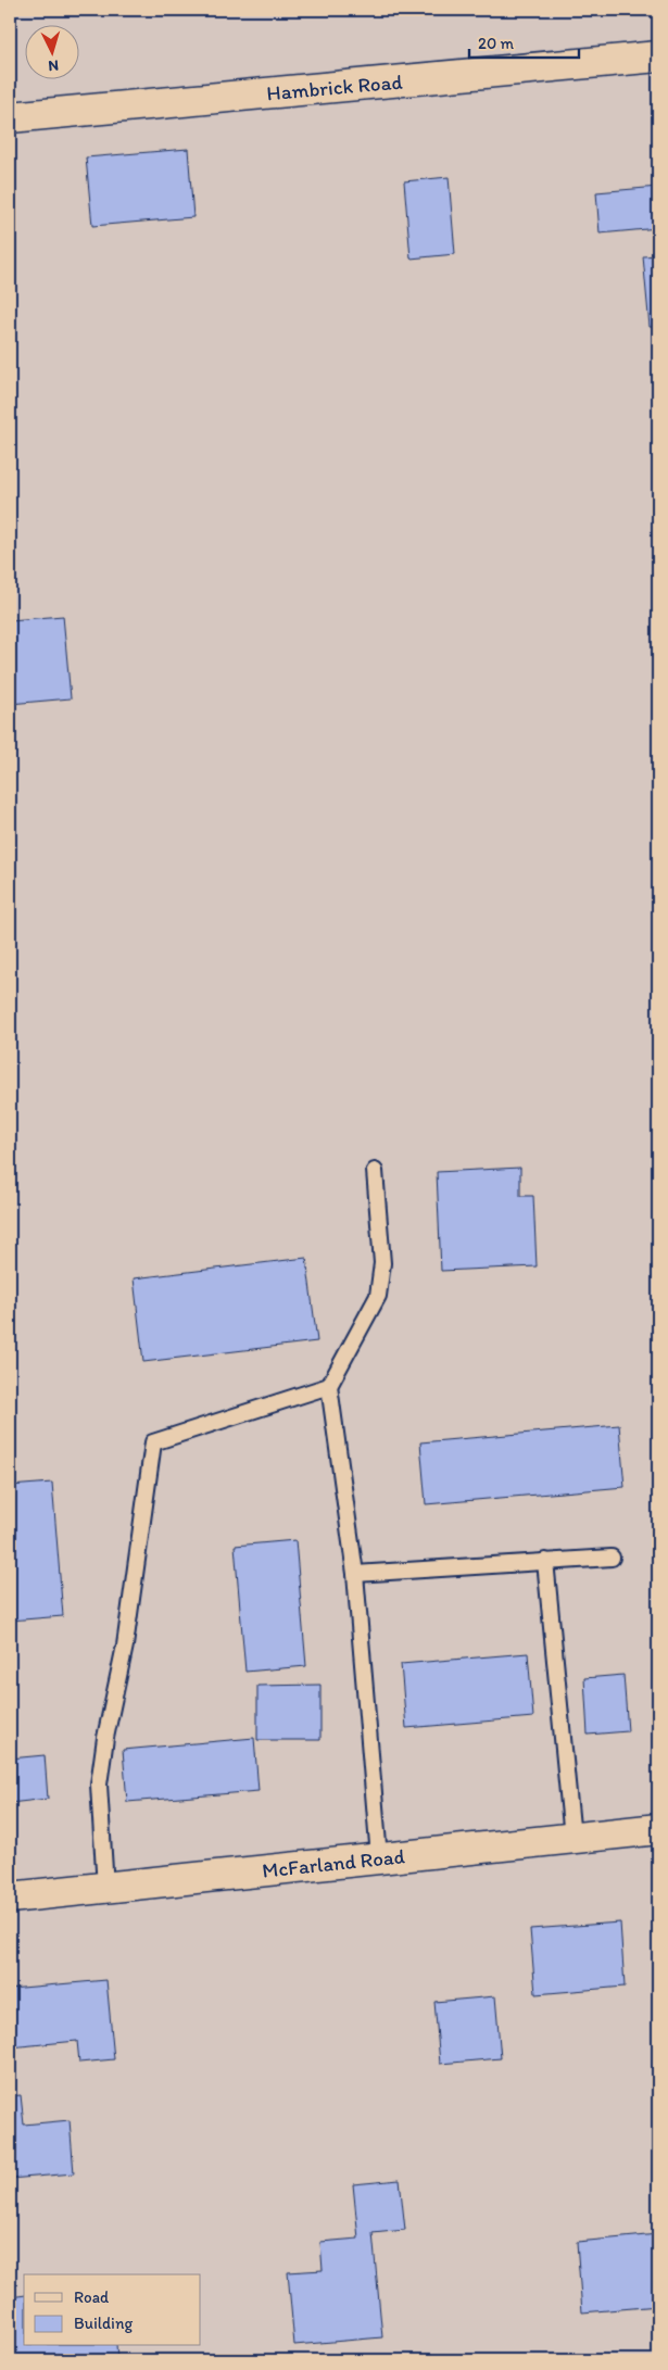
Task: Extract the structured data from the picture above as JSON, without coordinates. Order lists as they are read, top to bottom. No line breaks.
{"streets":{"street":["Hambrick Road","McFarland Road"]},"legend":["Road","Building"],"scale_bar":"20 m","north":"bottom"}
